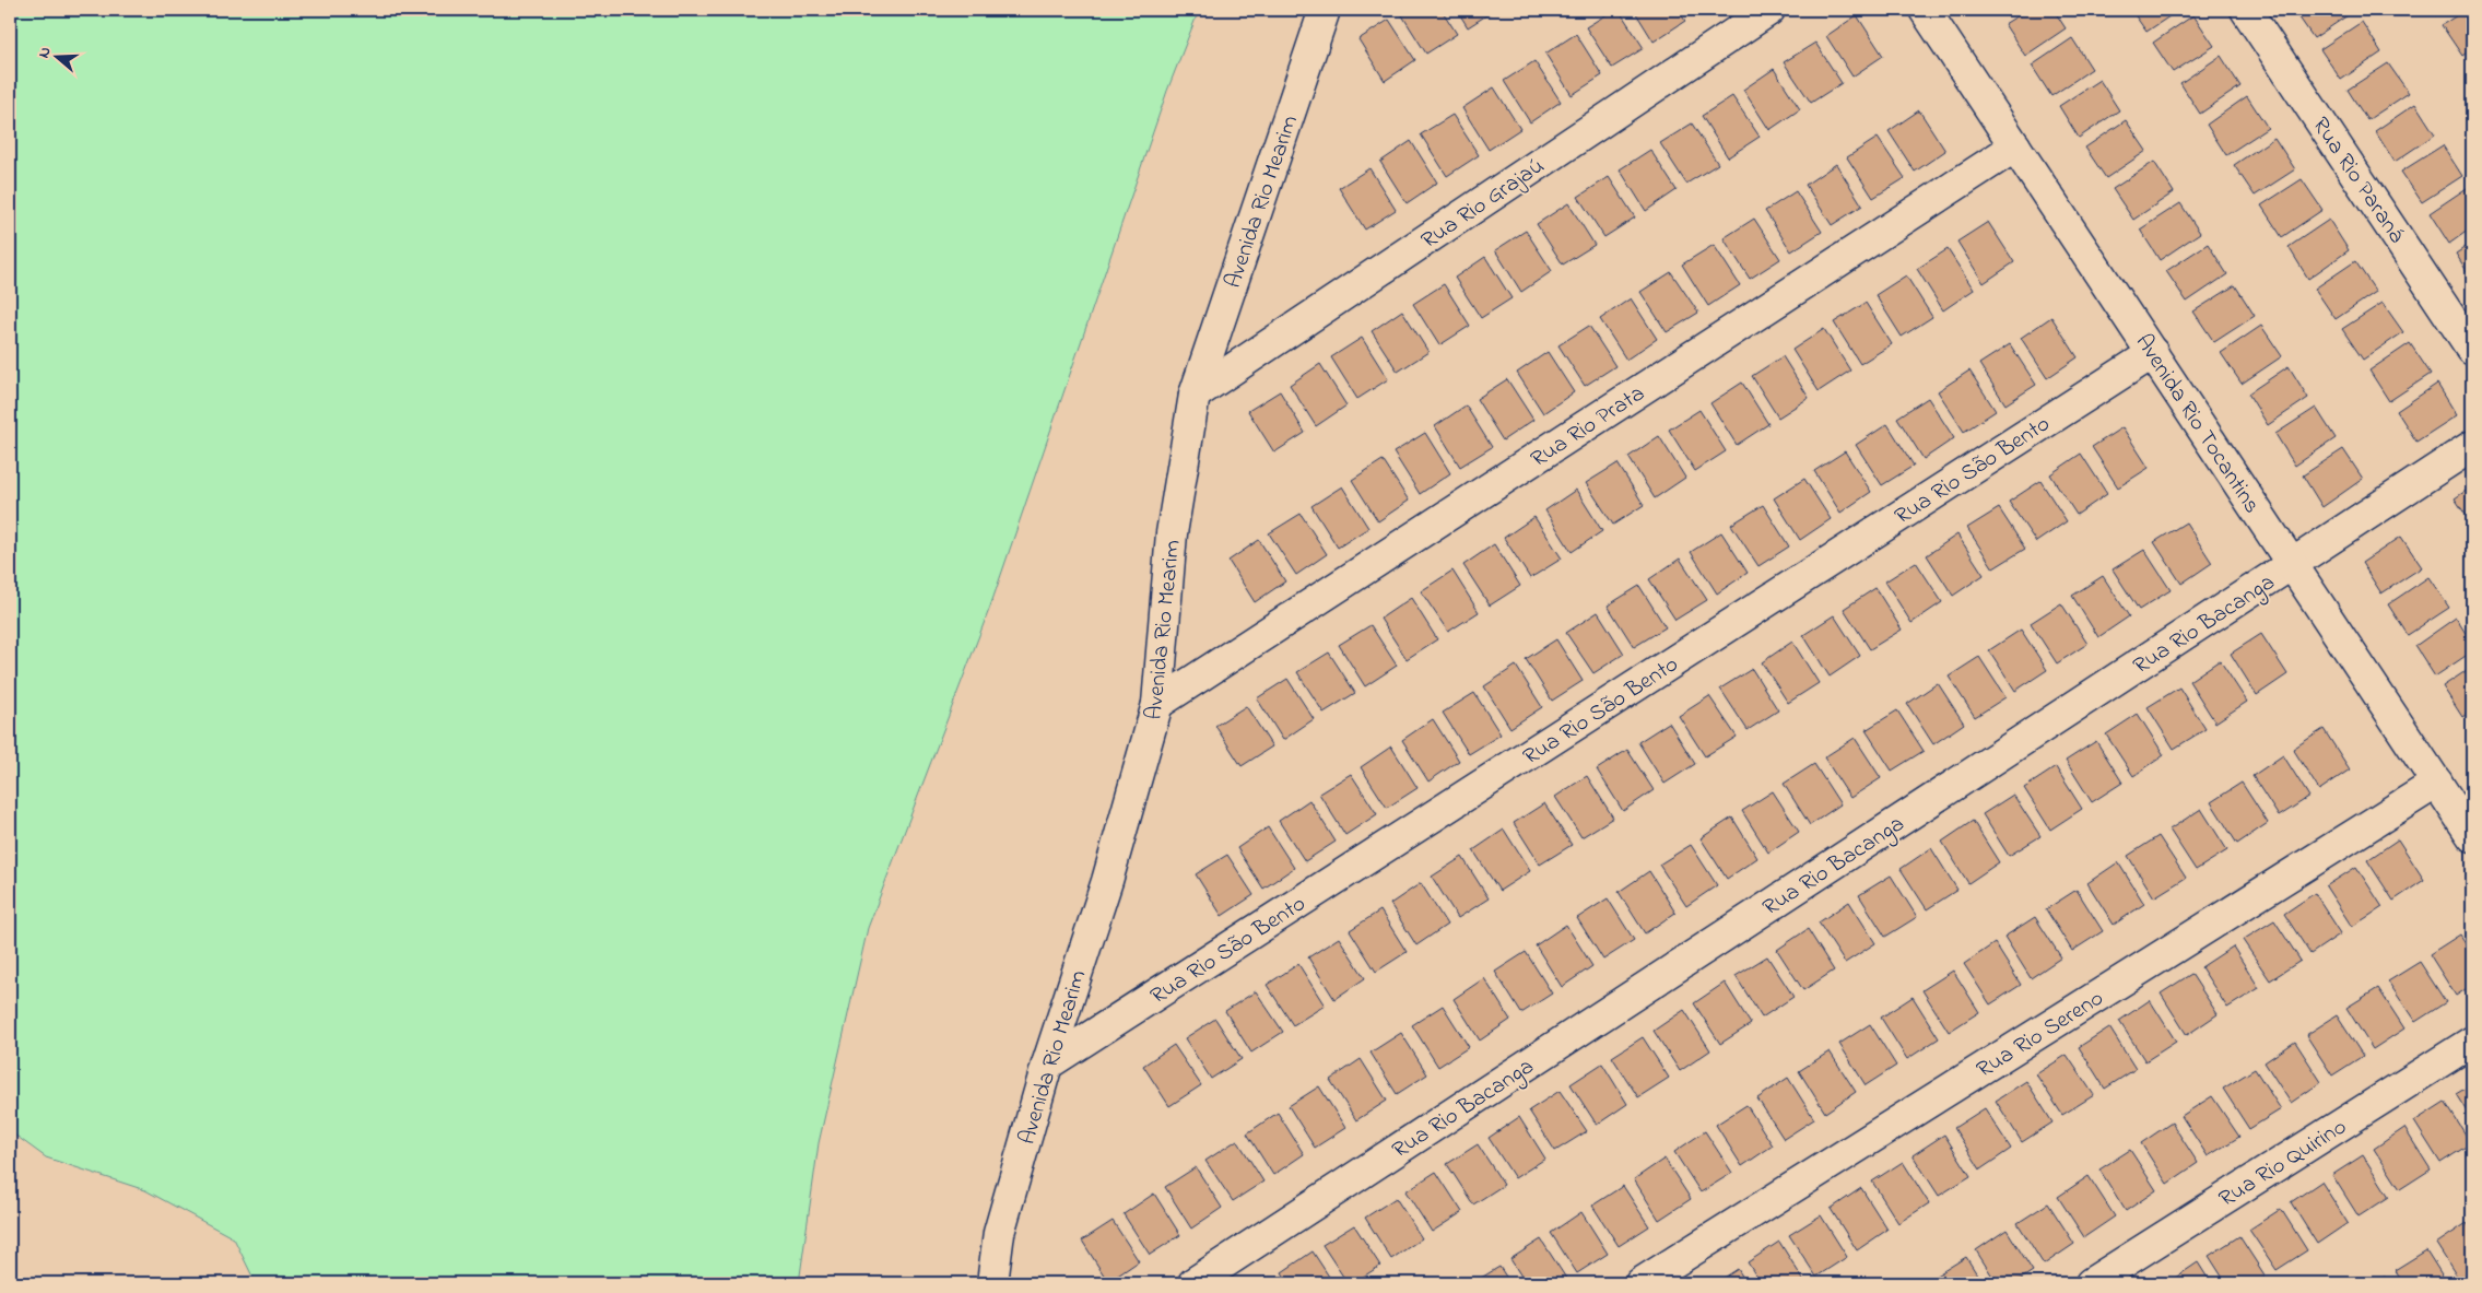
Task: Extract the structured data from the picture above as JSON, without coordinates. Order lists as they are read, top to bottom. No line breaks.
{"streets":{"street":["Rua Rio Paraná","Avenida Rio Mearim","Rua Rio Grajaú","Avenida Rio Tocantins","Rua Rio Prata","Rua Rio São Bento","Rua Rio Bacanga","Rua Rio Sereno","Rua Rio Quirino"]},"crossings":[["Avenida Rio Mearim","Rua Rio Grajaú"],["Avenida Rio Mearim","Rua Rio Prata"],["Avenida Rio Mearim","Rua Rio São Bento"],["Avenida Rio Tocantins","Rua Rio Prata"],["Avenida Rio Tocantins","Rua Rio São Bento"],["Avenida Rio Tocantins","Rua Rio Bacanga"],["Avenida Rio Tocantins","Rua Rio Sereno"]],"north":"left"}
